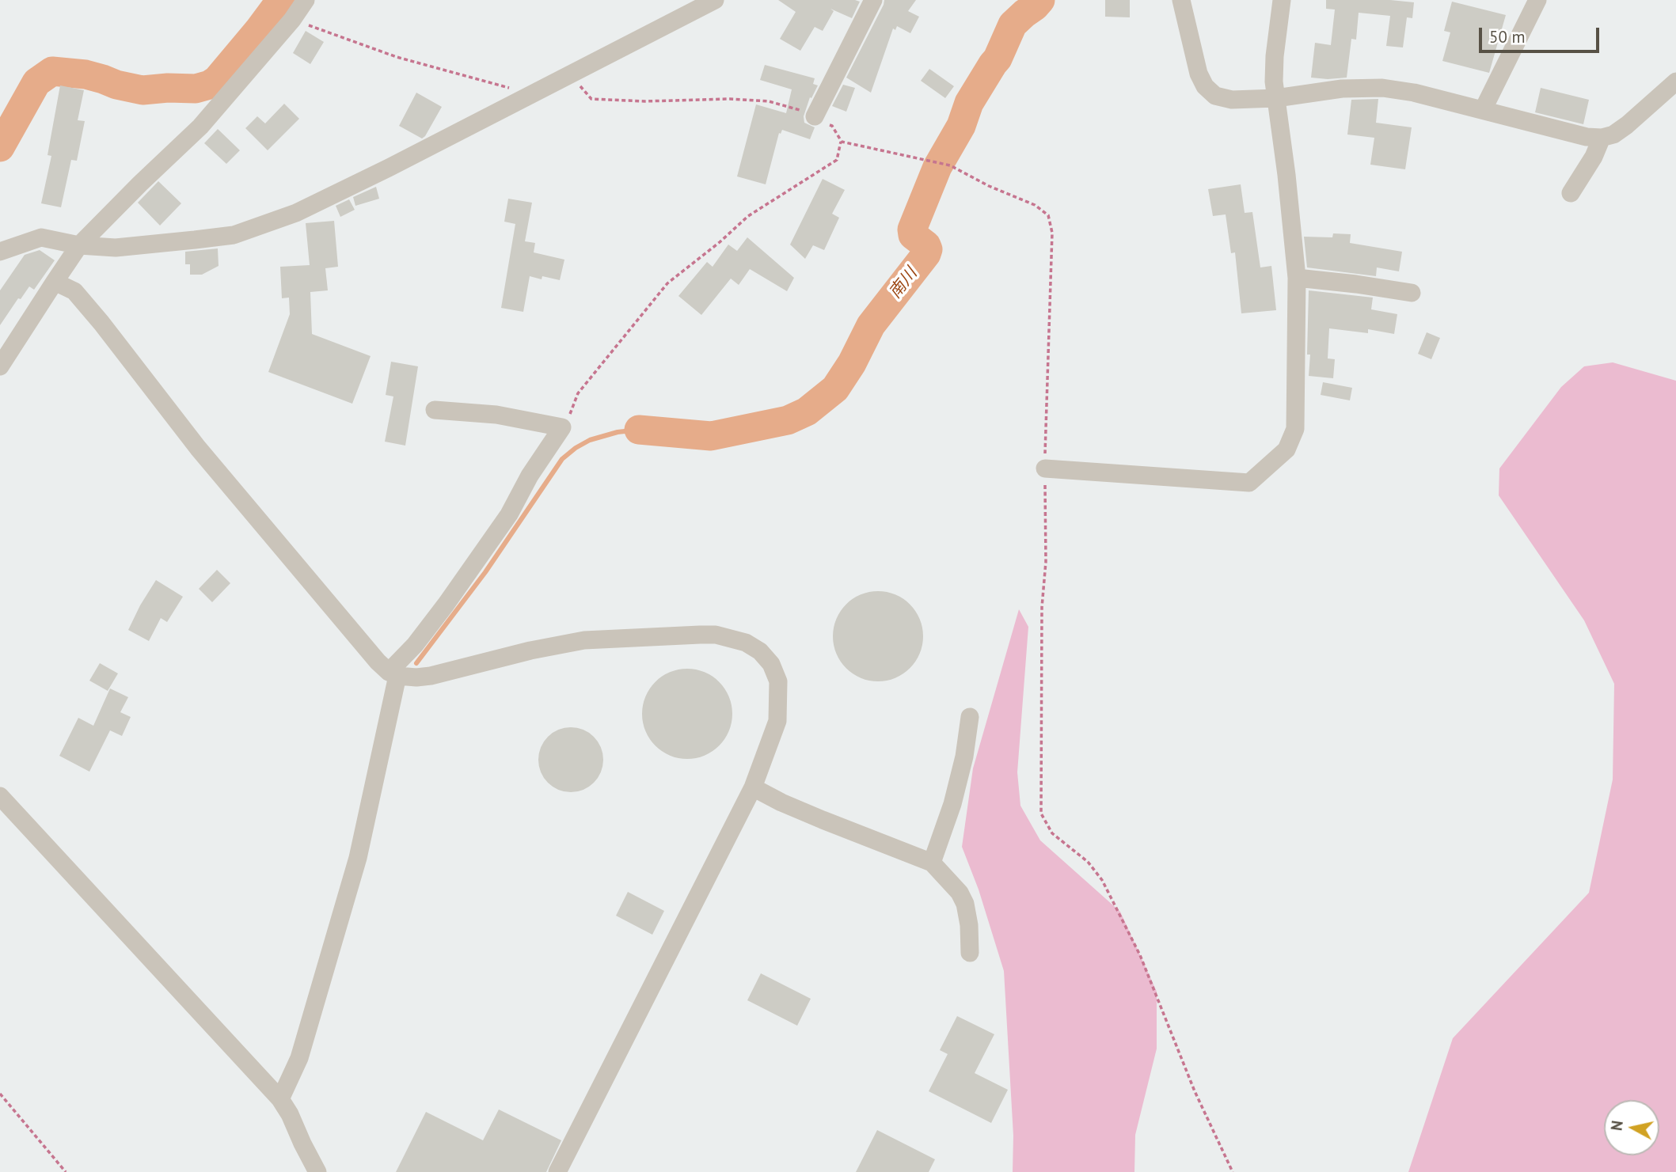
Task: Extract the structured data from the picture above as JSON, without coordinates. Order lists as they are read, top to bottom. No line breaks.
{"water":["南川"],"scale_bar":"50 m","north":"left"}
